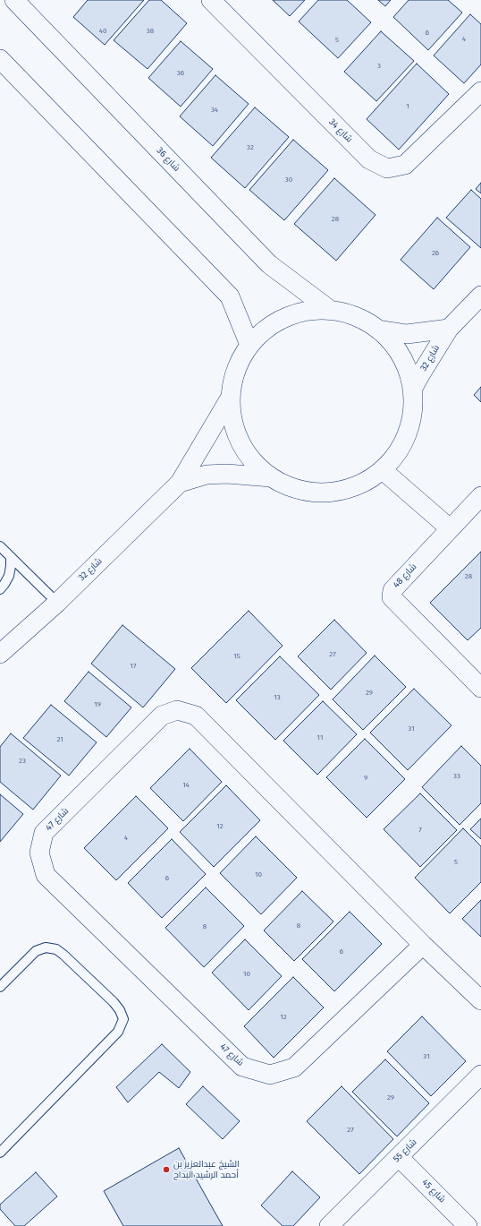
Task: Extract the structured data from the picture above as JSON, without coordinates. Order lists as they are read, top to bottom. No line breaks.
{"streets":{"street":["شارع 34","شارع 36","شارع 32","شارع 48","شارع 47","شارع 55","شارع 45"]},"crossings":[["شارع 55","شارع 45"]],"places":["الشيخ عبدالعزيز بن أحمد الرشيد البداح"],"house_numbers":["40","38","6","4","5","3","36","1","34","32","30","28","26","28","27","15","17","29","13","19","31","11","21","23","33","9","14","12","7","4","5","10","6","8","8","6","10","12","31","29","27"]}
